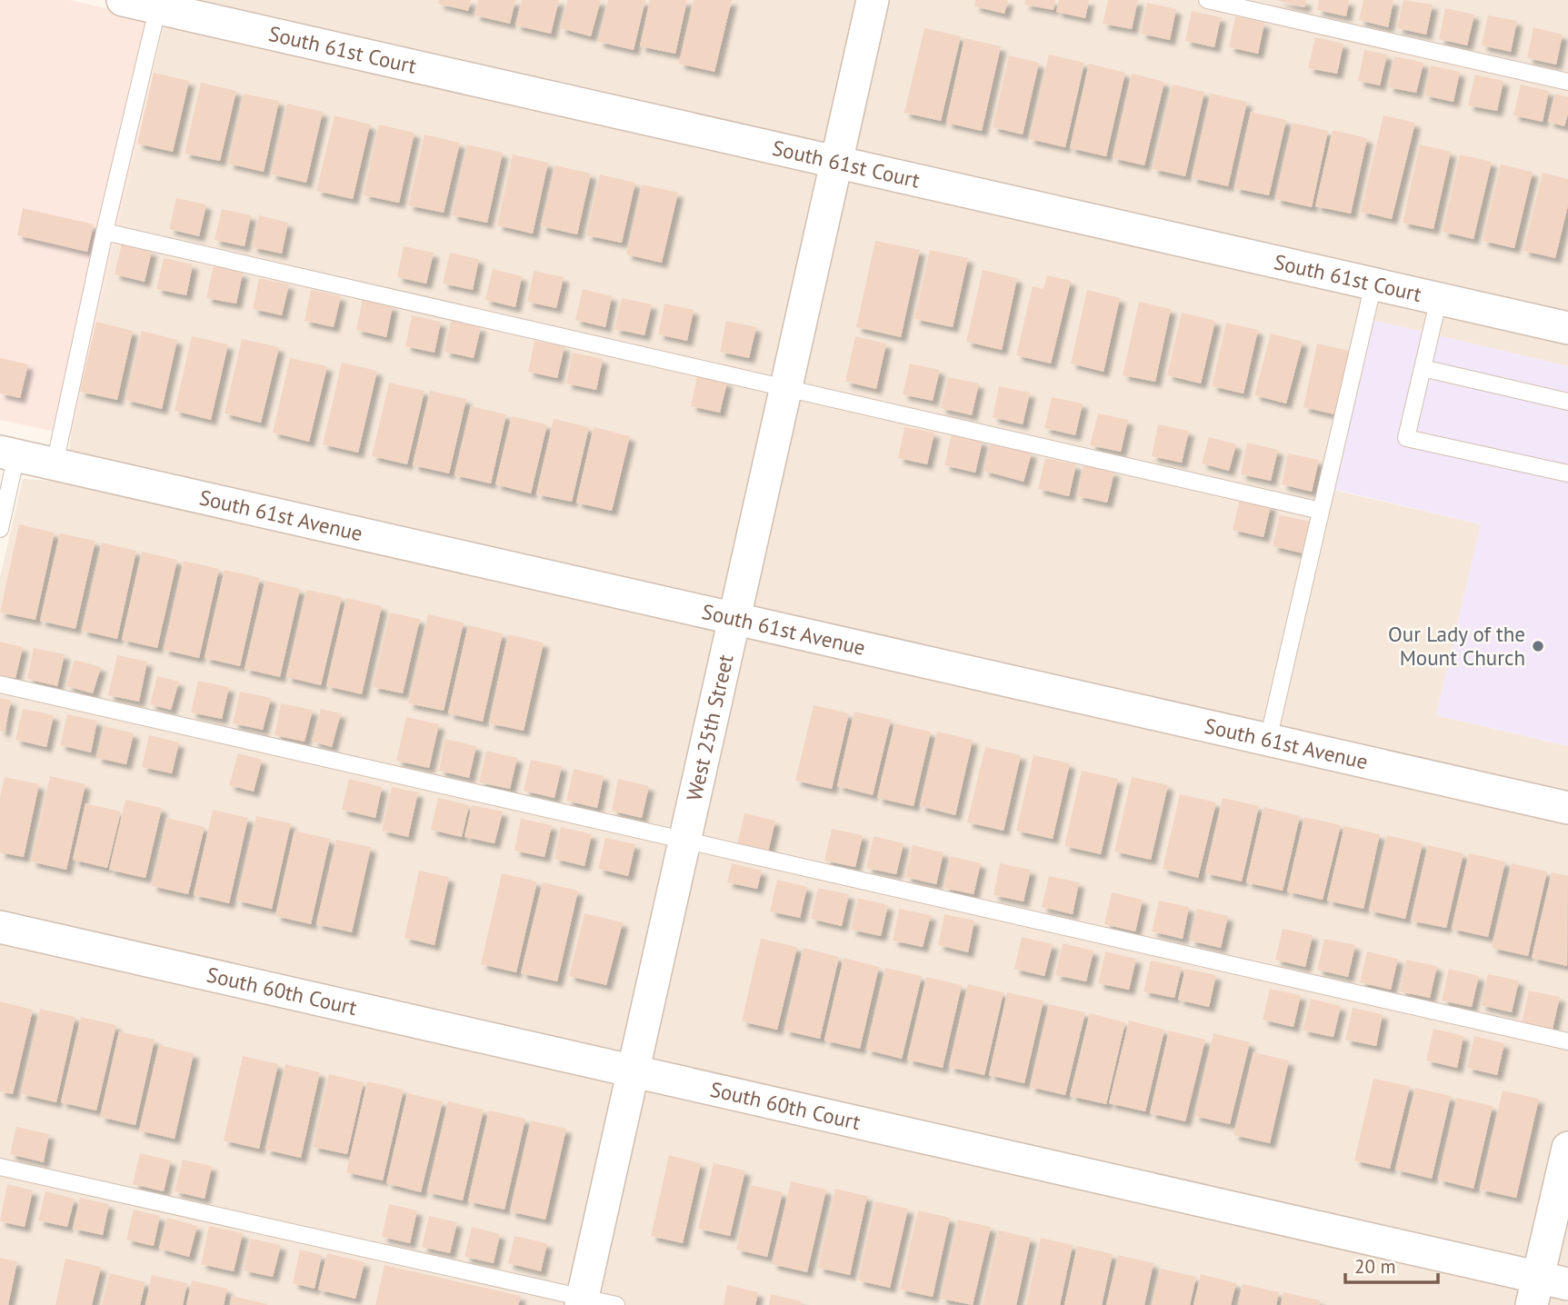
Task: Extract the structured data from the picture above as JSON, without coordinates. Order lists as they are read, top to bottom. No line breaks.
{"streets":{"street":["South 61st Court","South 61st Avenue","West 25th Street","South 60th Court"]},"crossings":[["South 61st Court","West 25th Street"],["South 61st Avenue","West 25th Street"],["West 25th Street","South 60th Court"]],"places":["Our Lady of the Mount Church"],"scale_bar":"20 m"}
